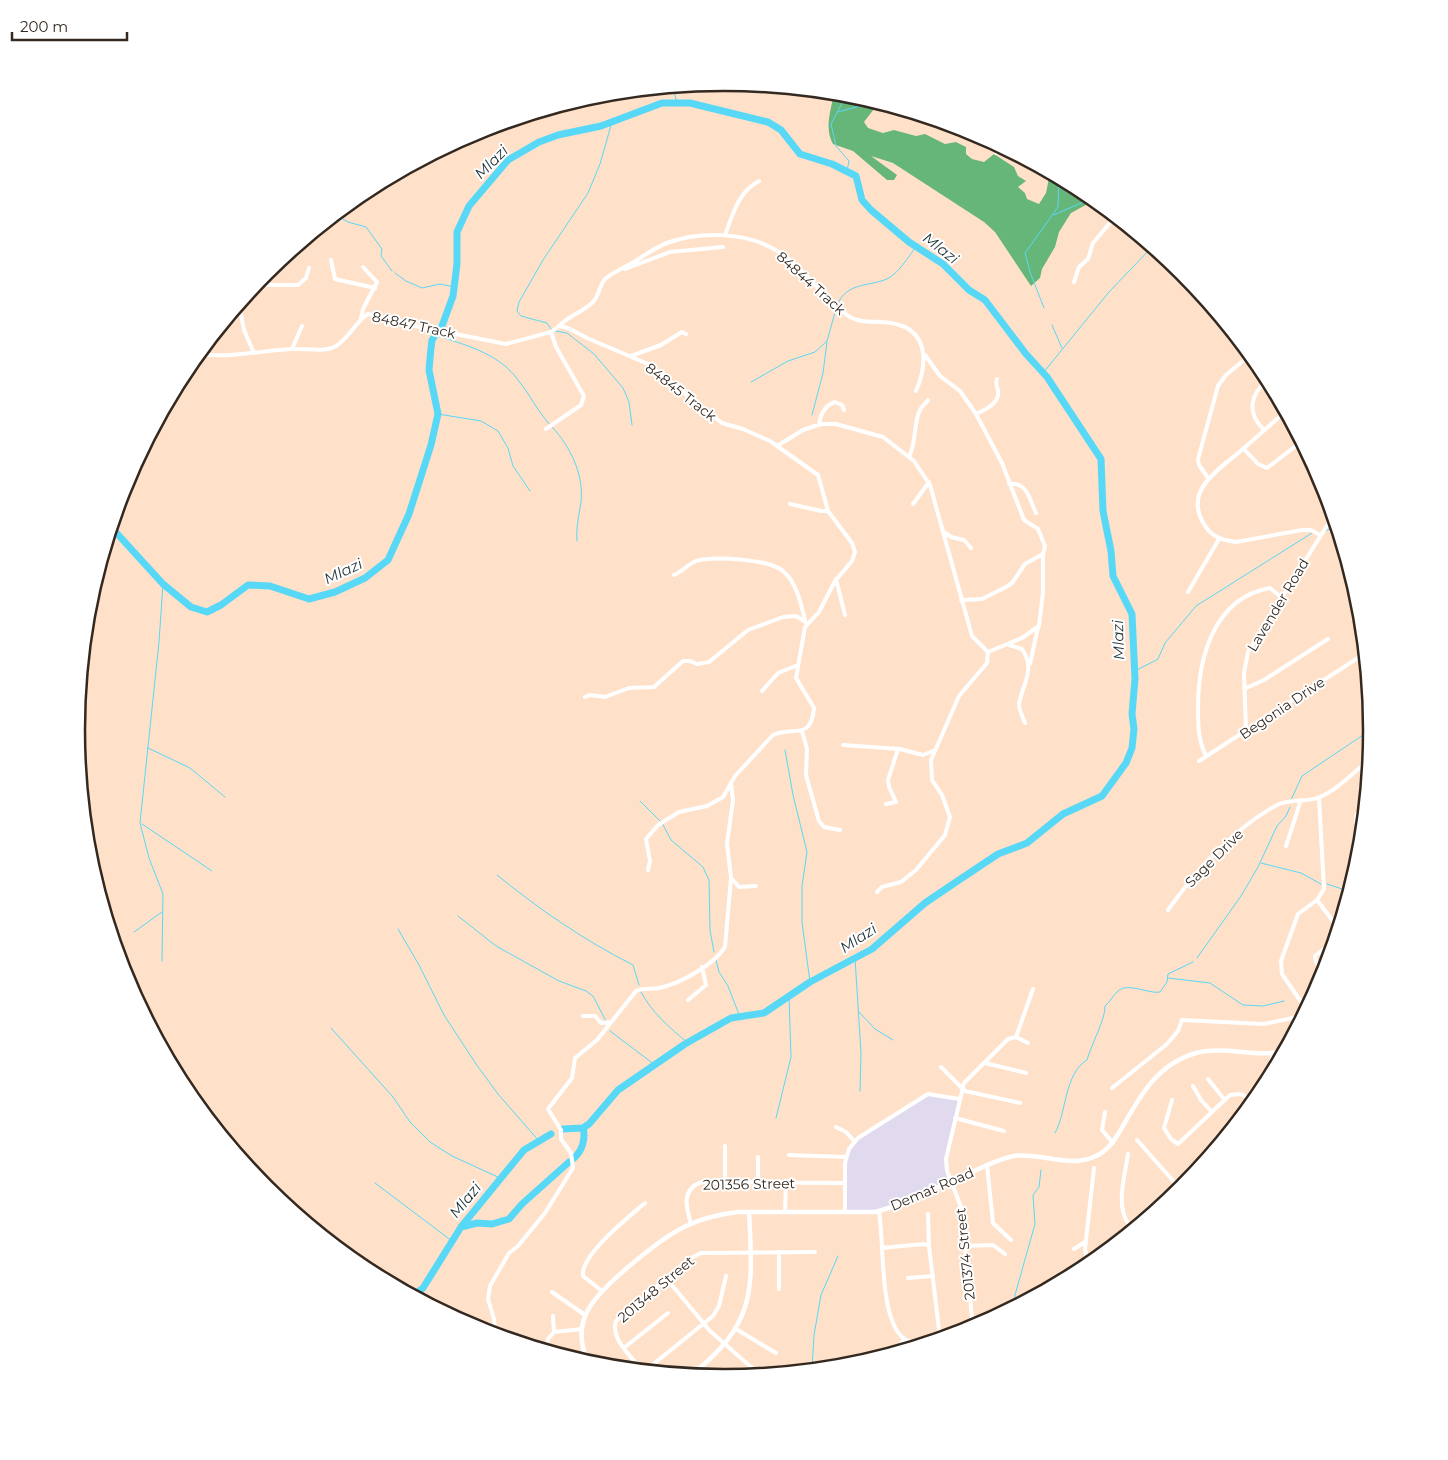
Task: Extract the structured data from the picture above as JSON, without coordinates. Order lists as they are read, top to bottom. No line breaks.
{"streets":{"street":["84844 Track","84847 Track","84845 Track","Lavender Road","Begonia Drive","Sage Drive","201356 Street","Demat Road","201374 Street","201348 Street"]},"crossings":[["84844 Track","84845 Track"],["Lavender Road","Begonia Drive"],["201356 Street","Demat Road"],["Demat Road","201374 Street"]],"water":["Mlazi"],"scale_bar":"200 m"}
